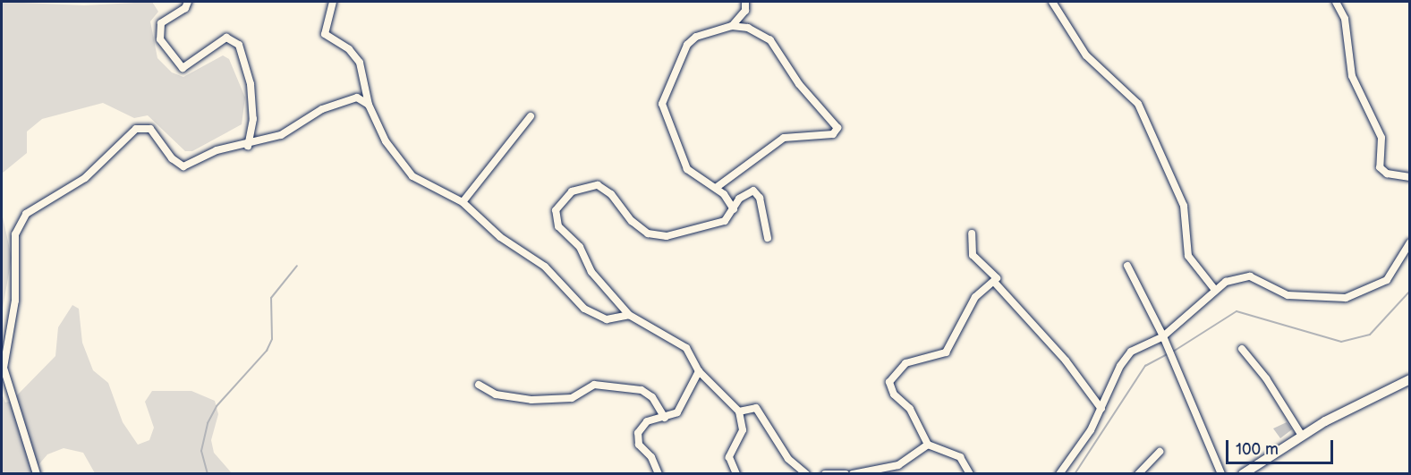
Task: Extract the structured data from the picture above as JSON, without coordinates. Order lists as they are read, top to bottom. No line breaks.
{"scale_bar":"100 m"}
